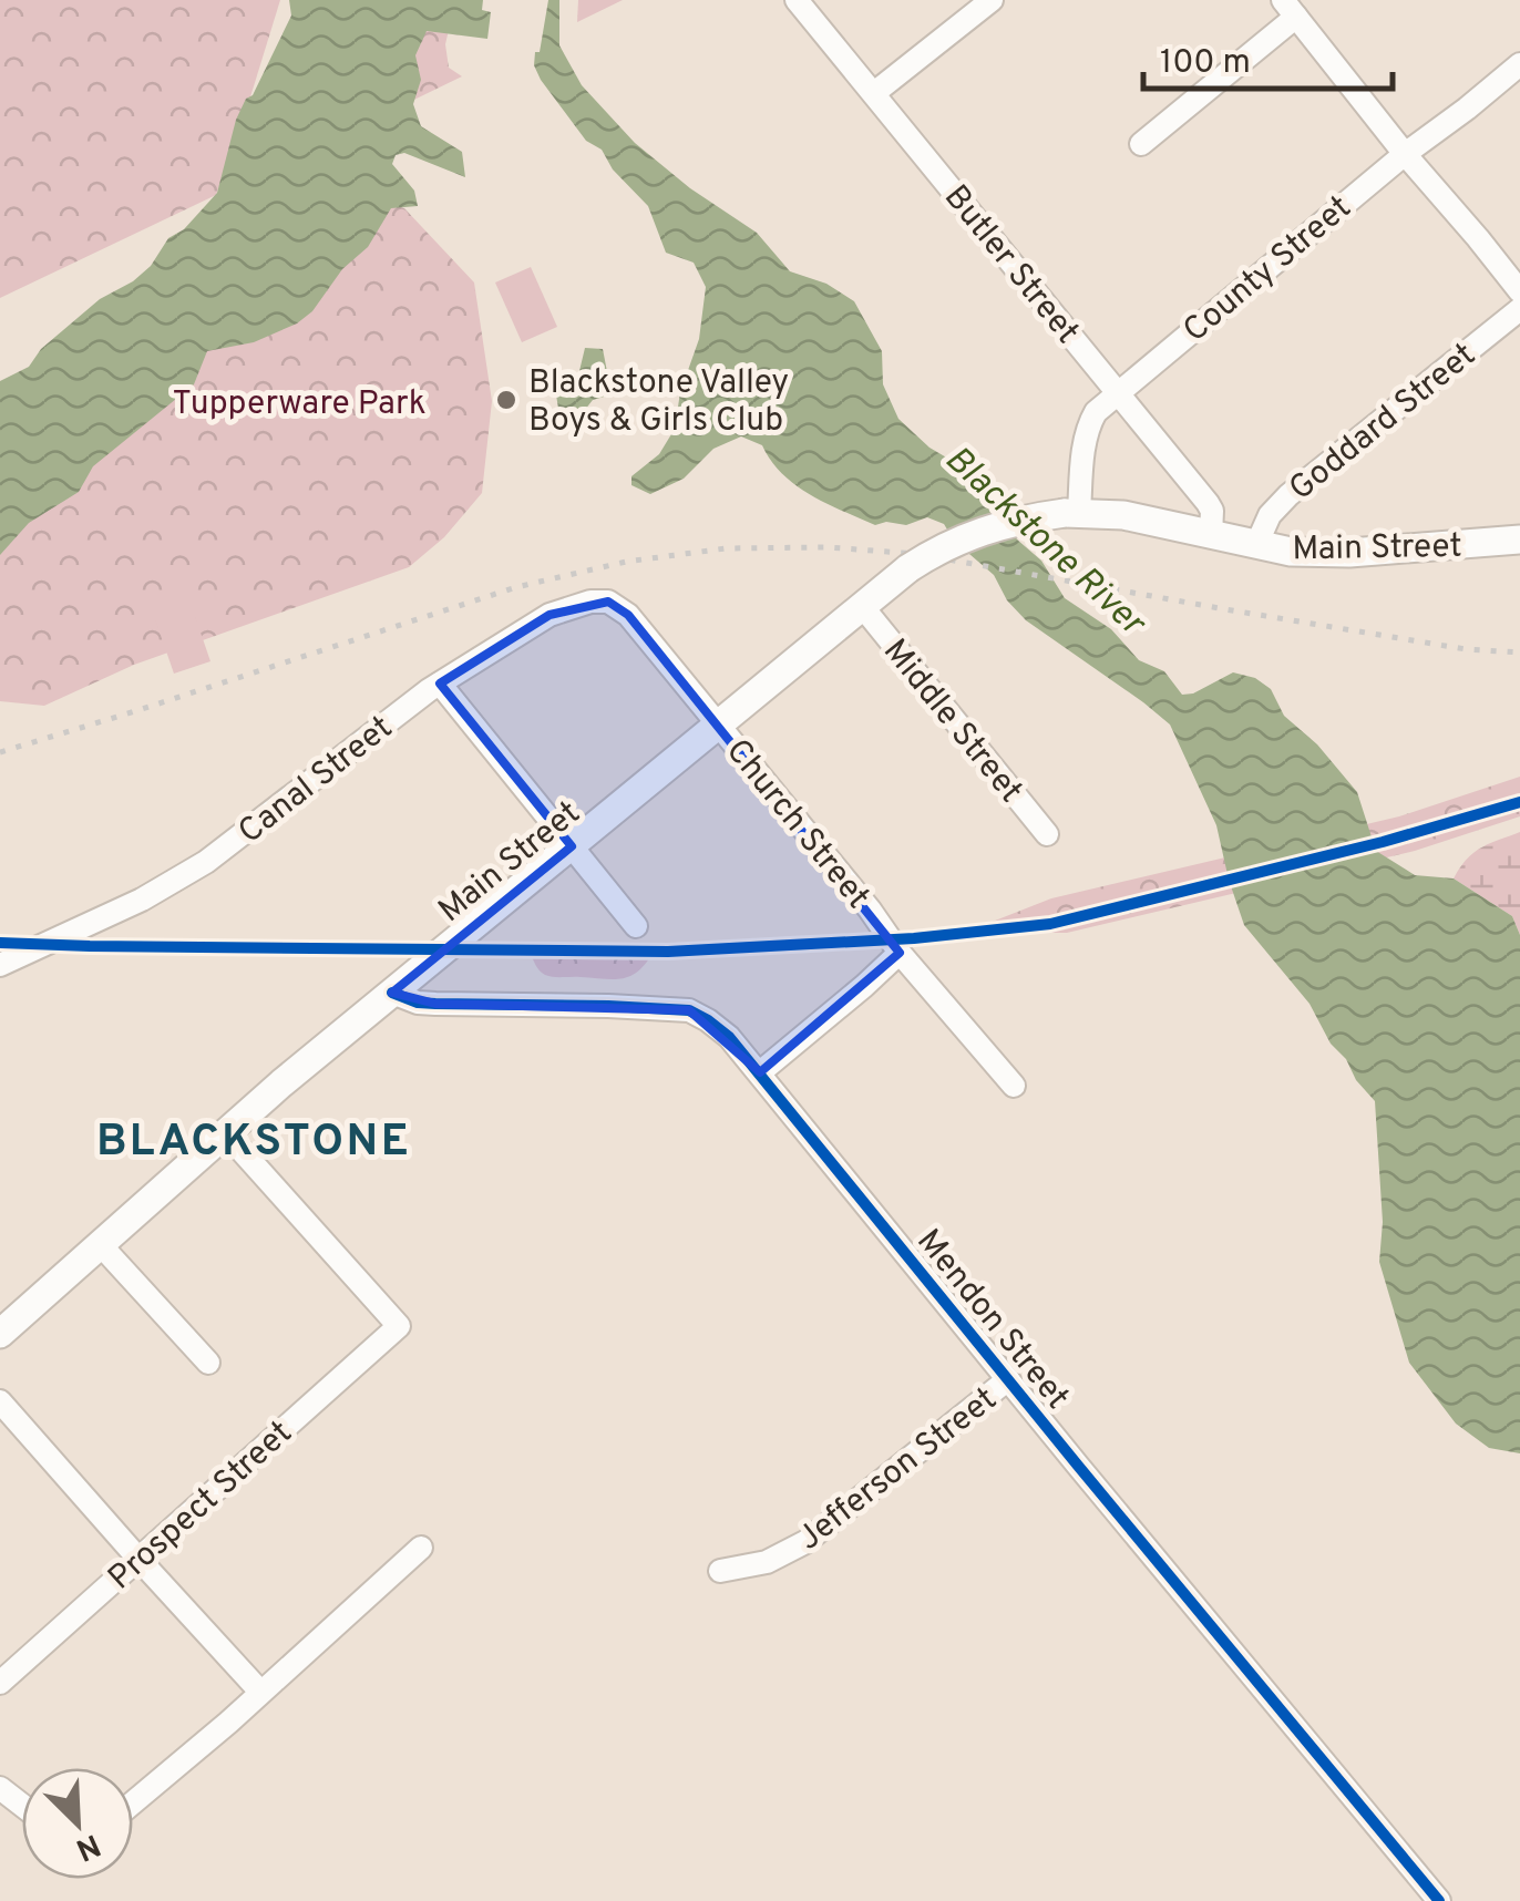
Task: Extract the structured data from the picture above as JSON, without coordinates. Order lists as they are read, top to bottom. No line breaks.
{"streets":{"main road":["Main Street"],"street":["Butler Street","County Street","Goddard Street","Middle Street","Canal Street","Church Street","Mendon Street","Jefferson Street","Prospect Street"]},"crossings":[["Butler Street","County Street"],["Butler Street","Main Street"],["County Street","Main Street"],["Goddard Street","Main Street"],["Main Street","Middle Street"],["Main Street","Church Street"],["Main Street","Mendon Street"],["Main Street","Prospect Street"],["Canal Street","Church Street"],["Mendon Street","Jefferson Street"]],"districts":["BLACKSTONE"],"water":["Blackstone River"],"parks":["Tupperware Park"],"places":["Blackstone Valley Boys & Girls Club"],"scale_bar":"100 m","north":"bottom right"}
